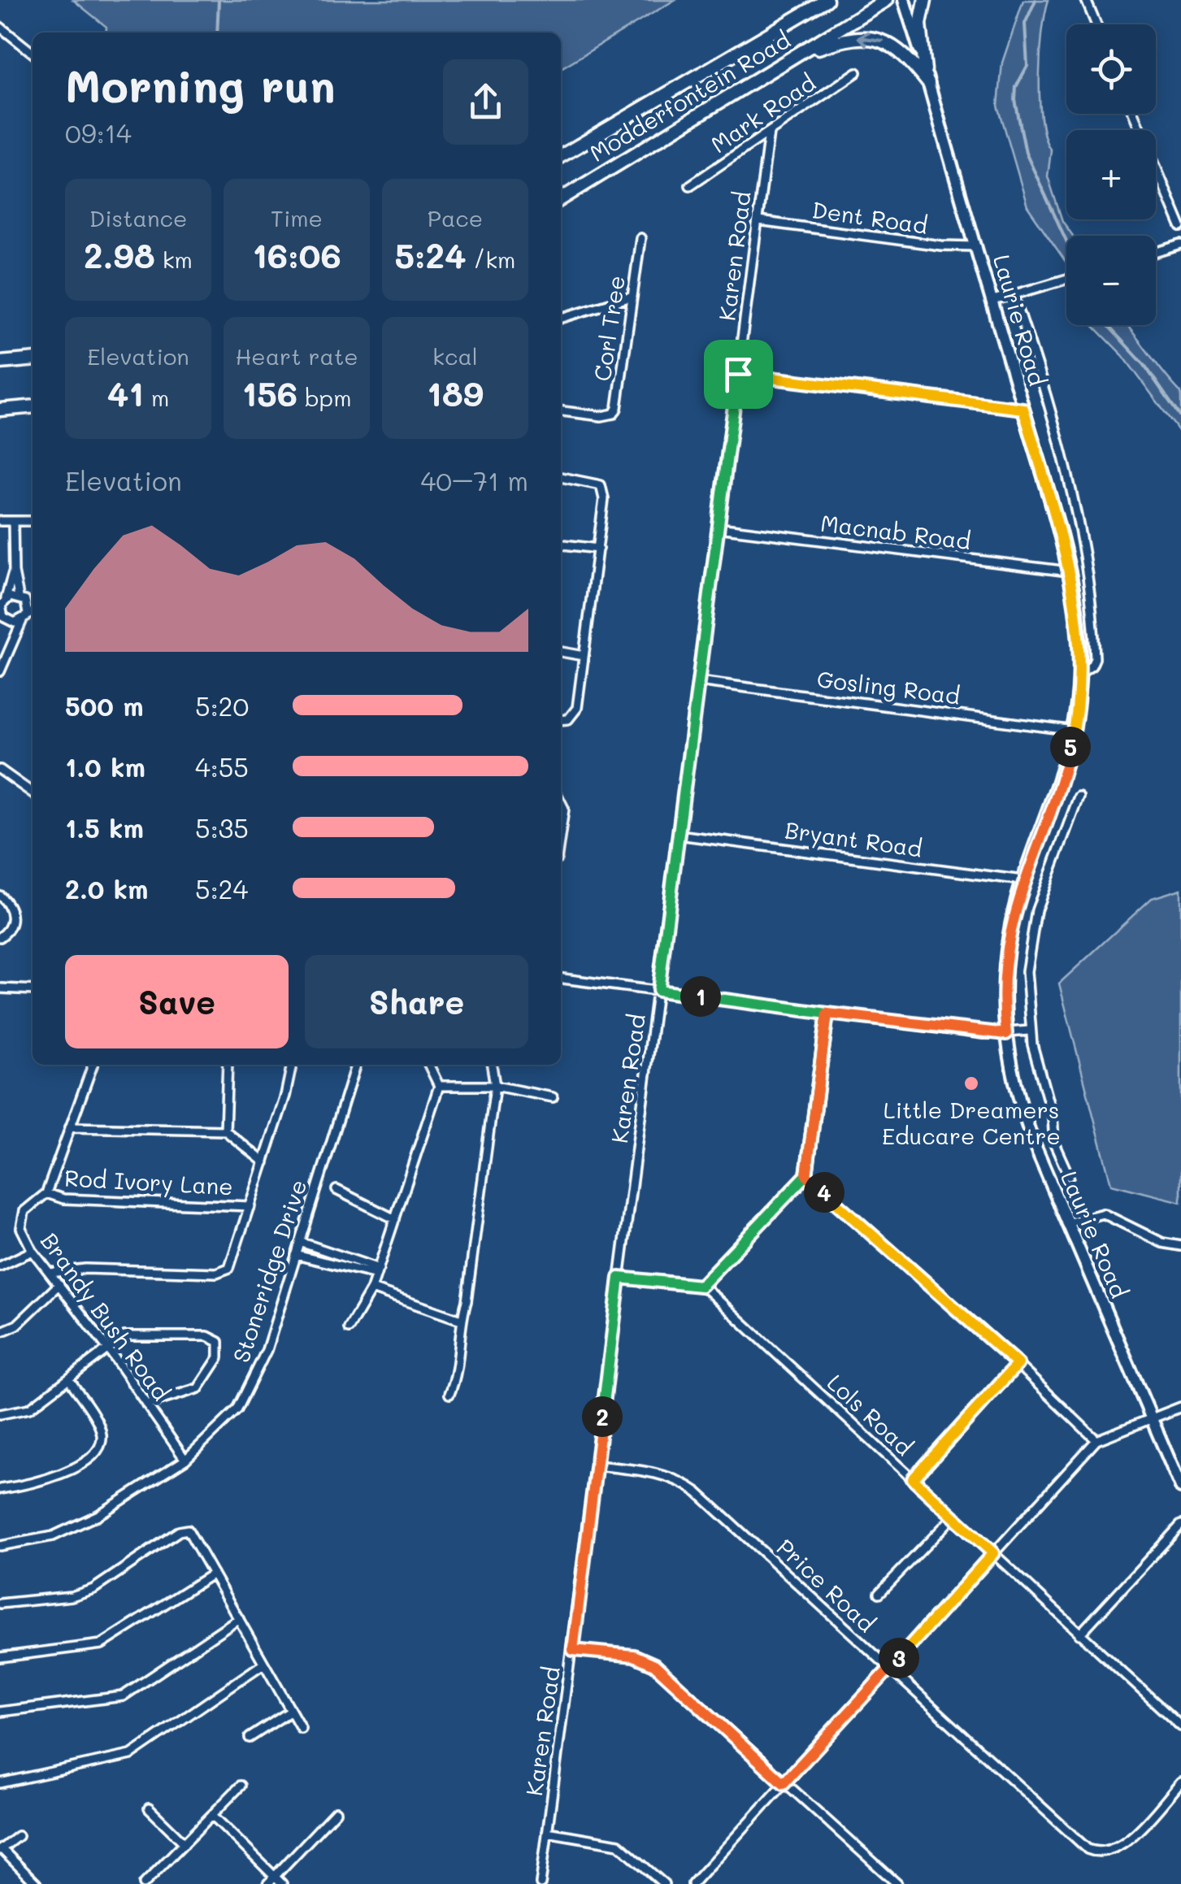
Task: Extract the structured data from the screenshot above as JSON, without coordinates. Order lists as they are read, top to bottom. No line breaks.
{"streets":{"main road":["Modderfontein Road","Laurie Road"],"street":["Mark Road","Dent Road","Karen Road","Corl Tree","Macnab Road","Gosling Road","Bryant Road","Rod Ivory Lane","Stoneridge Drive","Brandy Bush Road","Lols Road","Price Road"]},"crossings":[["Mark Road","Karen Road"],["Dent Road","Karen Road"],["Dent Road","Laurie Road"],["Karen Road","Macnab Road"],["Karen Road","Gosling Road"],["Karen Road","Bryant Road"],["Karen Road","Price Road"],["Laurie Road","Macnab Road"],["Laurie Road","Gosling Road"],["Laurie Road","Bryant Road"],["Rod Ivory Lane","Brandy Bush Road"],["Stoneridge Drive","Brandy Bush Road"]],"places":["Little Dreamers Educare Centre"],"page":{"map_buttons":["+","−"],"heading":["Morning run","09:14"],"stats":[["Distance","2.98 km"],["Time","16:06"],["Pace","5:24 /km"],["Elevation","41 m"],["Heart rate","156 bpm"],["kcal","189"]],"chart":["Elevation","40–71 m"],"list":[{"name":"500 m","note":"5:20"},{"name":"1.0 km","note":"4:55"},{"name":"1.5 km","note":"5:35"},{"name":"2.0 km","note":"5:24"}],"pins":["5","1","4","2","3"],"buttons":["Save","Share"]}}
